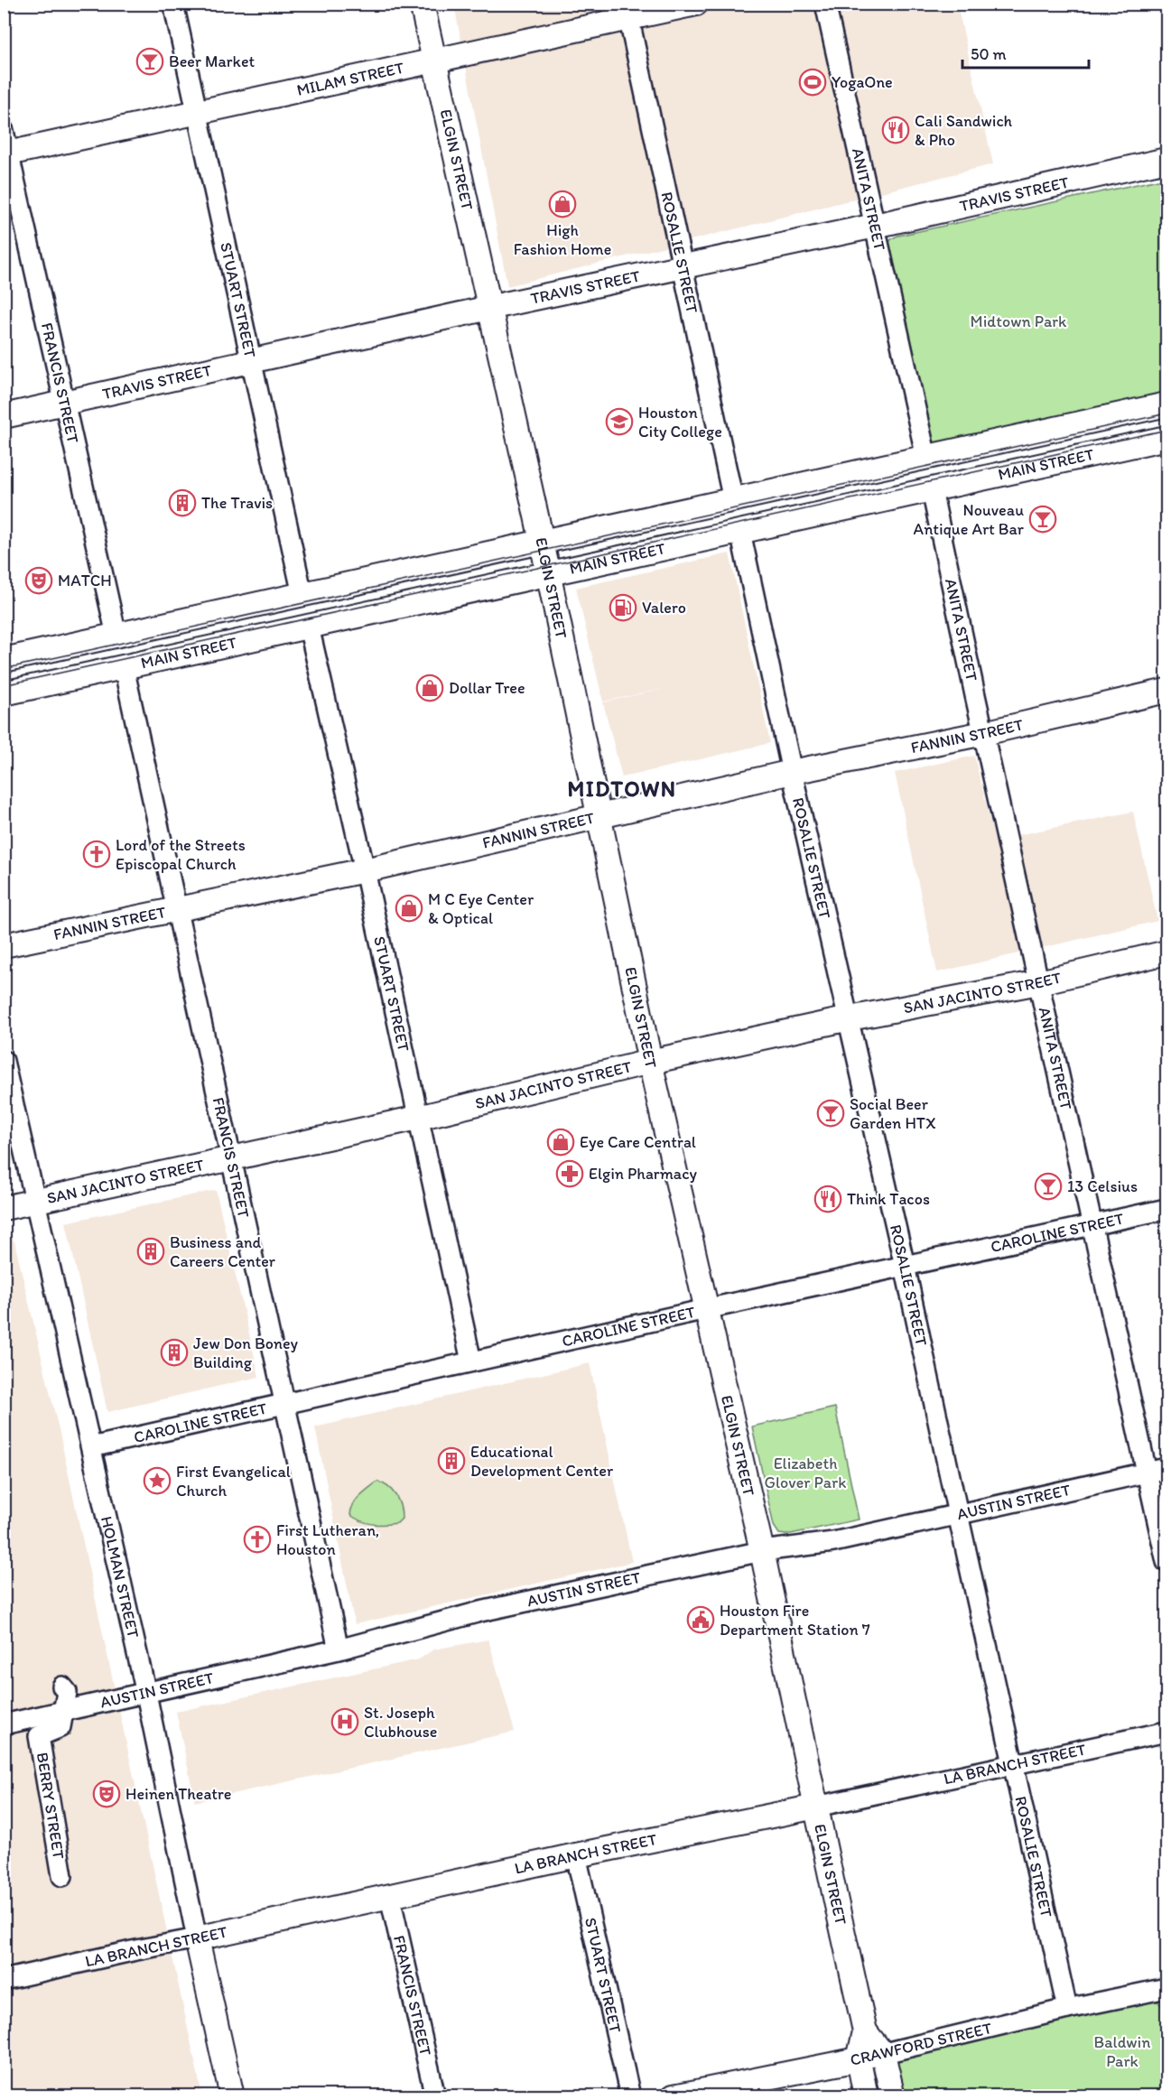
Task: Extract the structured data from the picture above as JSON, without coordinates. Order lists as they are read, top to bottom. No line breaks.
{"streets":{"main road":["MILAM STREET","ELGIN STREET","TRAVIS STREET","MAIN STREET","FANNIN STREET","SAN JACINTO STREET","HOLMAN STREET","LA BRANCH STREET","CRAWFORD STREET"],"street":["ANITA STREET","ROSALIE STREET","STUART STREET","FRANCIS STREET","CAROLINE STREET","AUSTIN STREET","BERRY STREET"]},"crossings":[["MILAM STREET","ELGIN STREET"],["MILAM STREET","ROSALIE STREET"],["MILAM STREET","STUART STREET"],["MILAM STREET","FRANCIS STREET"],["ELGIN STREET","TRAVIS STREET"],["ELGIN STREET","MAIN STREET"],["ELGIN STREET","FANNIN STREET"],["ELGIN STREET","SAN JACINTO STREET"],["ELGIN STREET","CAROLINE STREET"],["ELGIN STREET","AUSTIN STREET"],["ELGIN STREET","LA BRANCH STREET"],["ELGIN STREET","CRAWFORD STREET"],["TRAVIS STREET","ANITA STREET"],["TRAVIS STREET","ROSALIE STREET"],["TRAVIS STREET","STUART STREET"],["TRAVIS STREET","FRANCIS STREET"],["ANITA STREET","MAIN STREET"],["ANITA STREET","FANNIN STREET"],["ANITA STREET","SAN JACINTO STREET"],["ANITA STREET","CAROLINE STREET"],["ANITA STREET","AUSTIN STREET"],["ROSALIE STREET","MAIN STREET"],["ROSALIE STREET","FANNIN STREET"],["ROSALIE STREET","SAN JACINTO STREET"],["ROSALIE STREET","CAROLINE STREET"],["ROSALIE STREET","AUSTIN STREET"],["ROSALIE STREET","LA BRANCH STREET"],["ROSALIE STREET","CRAWFORD STREET"],["STUART STREET","MAIN STREET"],["STUART STREET","FANNIN STREET"],["STUART STREET","SAN JACINTO STREET"],["STUART STREET","CAROLINE STREET"],["STUART STREET","LA BRANCH STREET"],["FRANCIS STREET","MAIN STREET"],["FRANCIS STREET","FANNIN STREET"],["FRANCIS STREET","SAN JACINTO STREET"],["FRANCIS STREET","CAROLINE STREET"],["FRANCIS STREET","AUSTIN STREET"],["FRANCIS STREET","LA BRANCH STREET"],["SAN JACINTO STREET","HOLMAN STREET"],["CAROLINE STREET","HOLMAN STREET"],["AUSTIN STREET","HOLMAN STREET"],["AUSTIN STREET","BERRY STREET"],["HOLMAN STREET","LA BRANCH STREET"]],"districts":["MIDTOWN"],"parks":["Midtown Park","Elizabeth Glover Park","Baldwin Park"],"places":{"bar":["Beer Market","Nouveau Antique Art Bar","Social Beer Garden HTX","13 Celsius"],"sports":["YogaOne"],"restaurant":["Cali Sandwich & Pho","Think Tacos"],"shop":["High Fashion Home","Dollar Tree","M C Eye Center & Optical","Eye Care Central"],"school or university":["Houston City College"],"building":["The Travis","Business and Careers Center","Jew Don Boney Building","Educational Development Center"],"theatre":["MATCH","Heinen Theatre"],"fuel station":["Valero"],"church":["Lord of the Streets Episcopal Church","First Lutheran, Houston"],"pharmacy":["Elgin Pharmacy"],"place":["First Evangelical Church"],"public building":["Houston Fire Department Station 7"],"hospital":["St. Joseph Clubhouse"]},"scale_bar":"50 m"}
